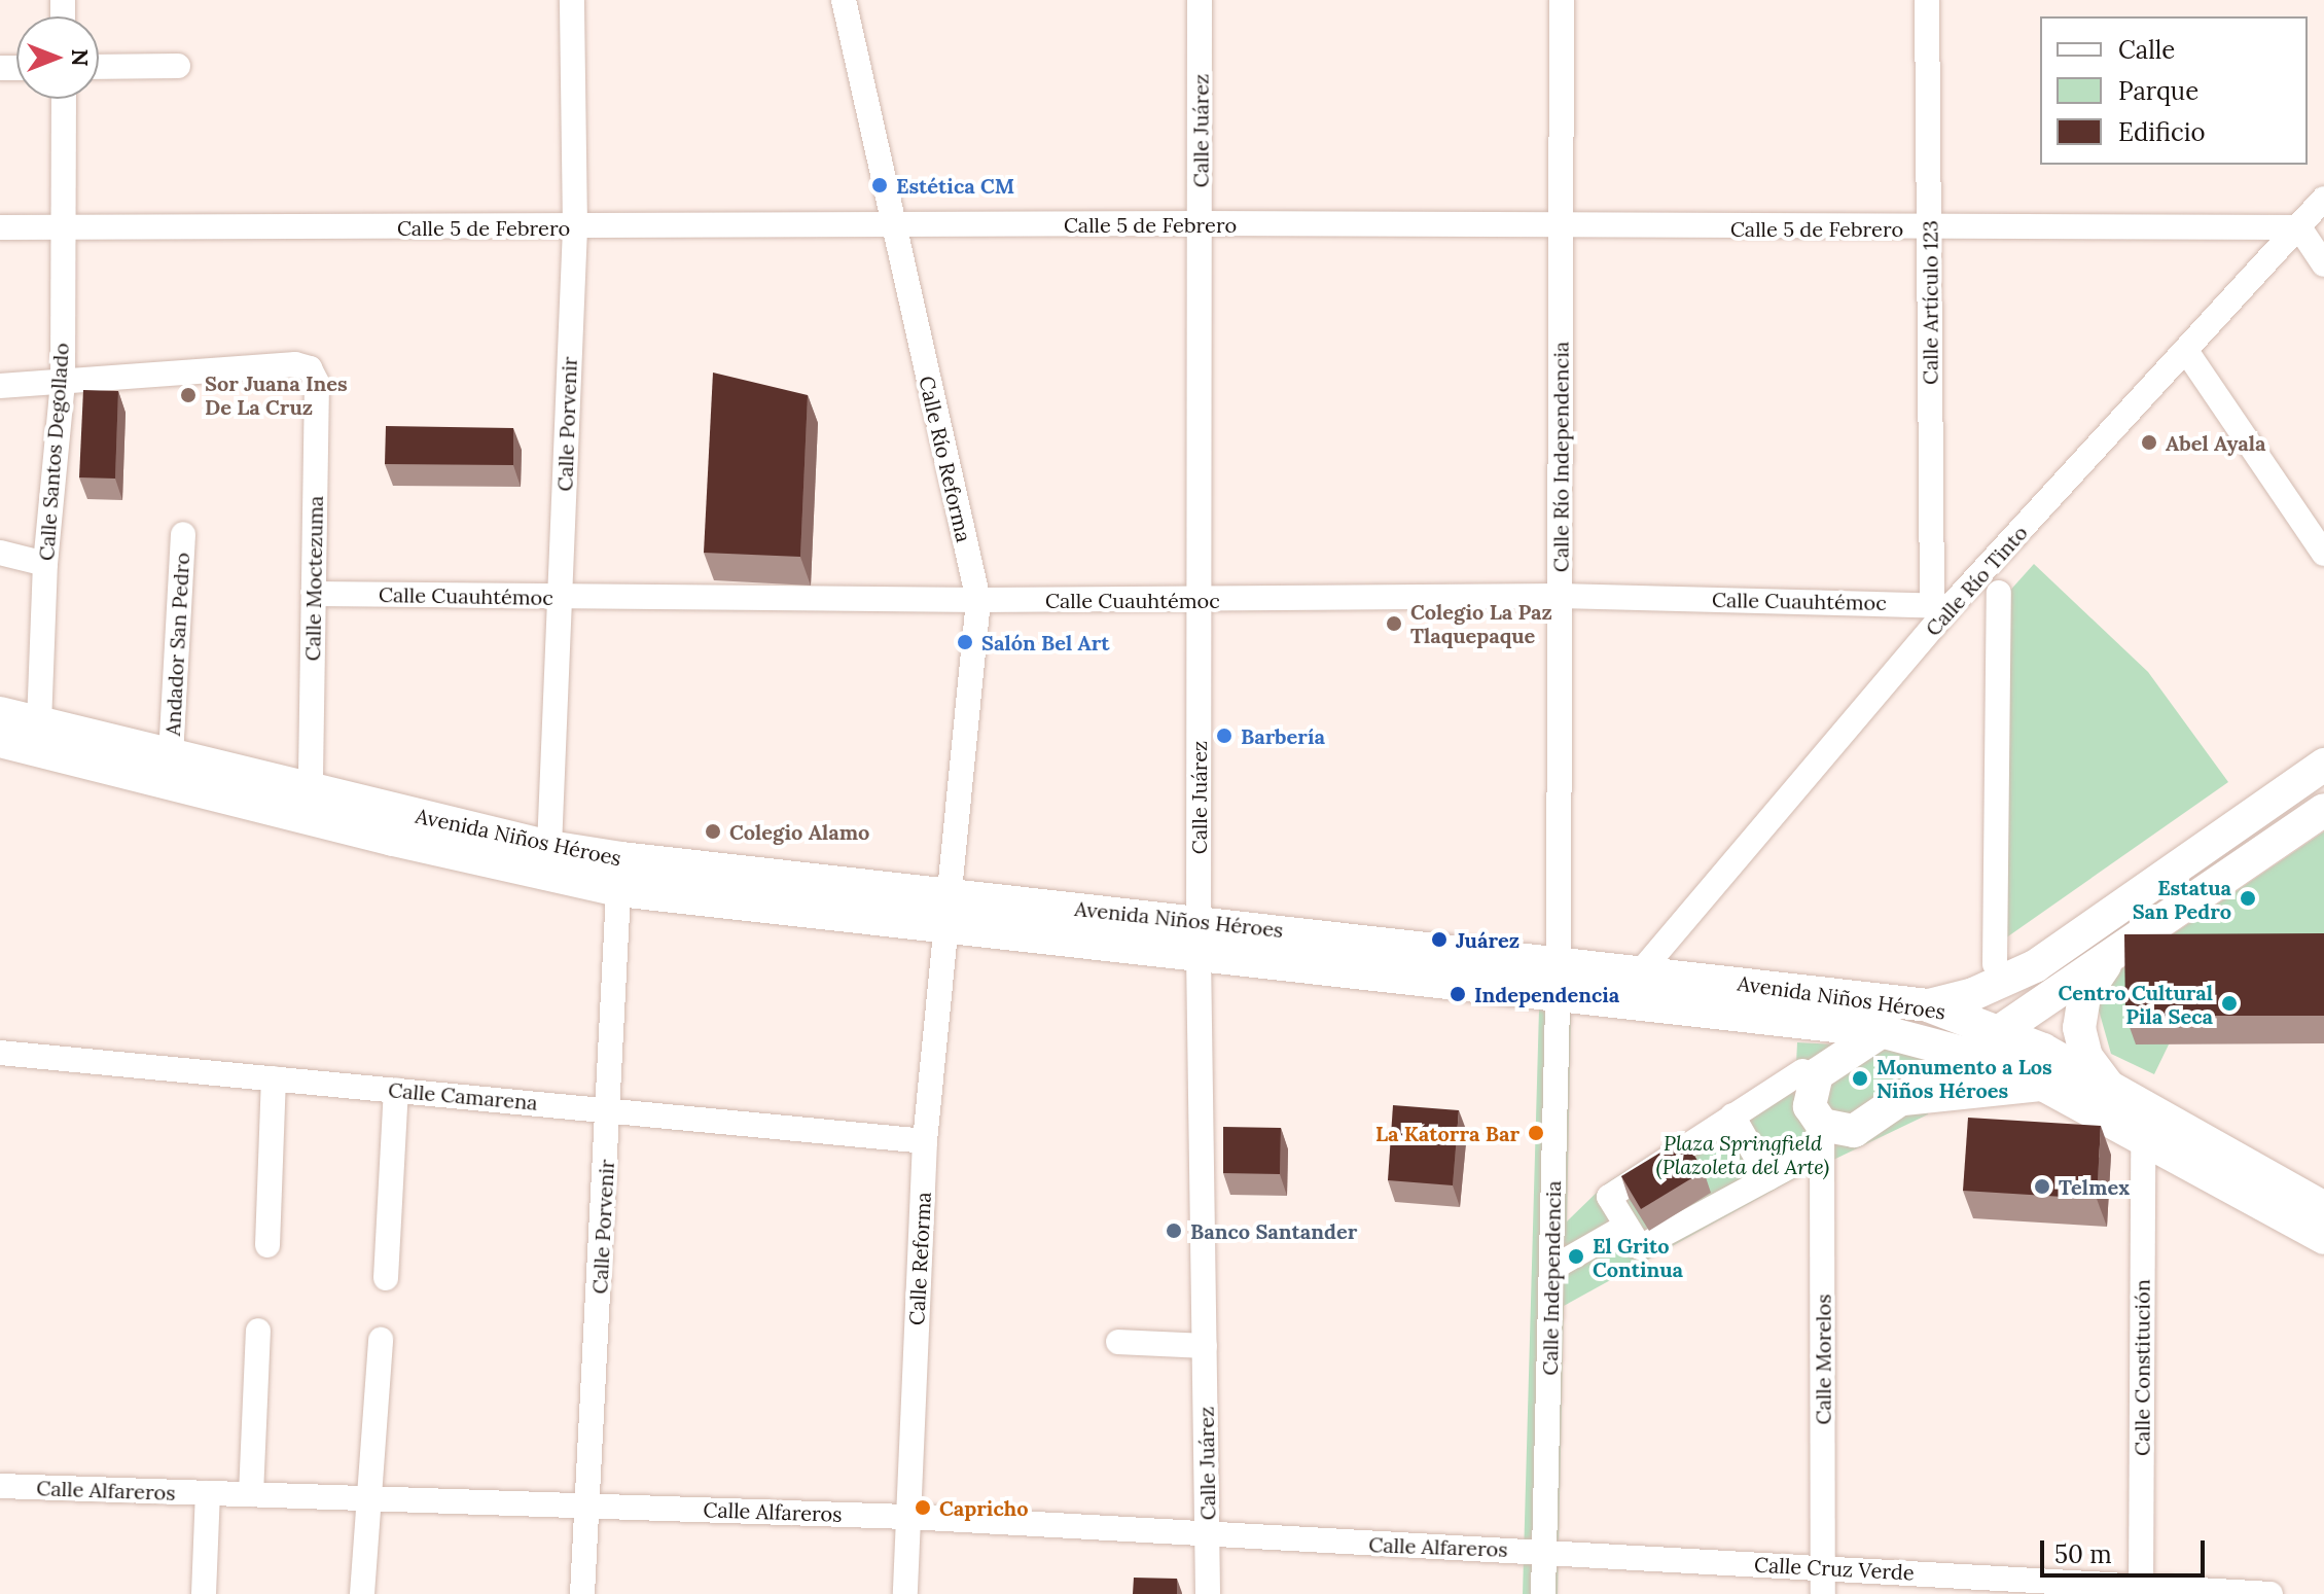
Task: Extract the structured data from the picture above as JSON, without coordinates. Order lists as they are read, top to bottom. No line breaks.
{"streets":{"main road":["Avenida Niños Héroes"],"street":["Calle Juárez","Calle 5 de Febrero","Calle Artículo 123","Calle Porvenir","Calle Santos Degollado","Calle Río Independencia","Calle Río Reforma","Calle Moctezuma","Calle Río Tinto","Calle Cuauhtémoc","Andador San Pedro","Calle Camarena","Calle Reforma","Calle Independencia","Calle Morelos","Calle Constitución","Calle Alfareros","Calle Cruz Verde"]},"crossings":[["Calle Juárez","Calle 5 de Febrero"],["Calle Juárez","Calle Cuauhtémoc"],["Calle Juárez","Avenida Niños Héroes"],["Calle Juárez","Calle Alfareros"],["Calle 5 de Febrero","Calle Artículo 123"],["Calle 5 de Febrero","Calle Porvenir"],["Calle 5 de Febrero","Calle Santos Degollado"],["Calle 5 de Febrero","Calle Río Independencia"],["Calle 5 de Febrero","Calle Río Reforma"],["Calle 5 de Febrero","Calle Río Tinto"],["Calle Artículo 123","Calle Río Tinto"],["Calle Artículo 123","Calle Cuauhtémoc"],["Calle Porvenir","Calle Cuauhtémoc"],["Calle Porvenir","Avenida Niños Héroes"],["Calle Porvenir","Calle Camarena"],["Calle Porvenir","Calle Alfareros"],["Calle Santos Degollado","Calle Moctezuma"],["Calle Santos Degollado","Avenida Niños Héroes"],["Calle Río Independencia","Calle Cuauhtémoc"],["Calle Río Independencia","Avenida Niños Héroes"],["Calle Río Independencia","Calle Independencia"],["Calle Río Reforma","Calle Cuauhtémoc"],["Calle Río Reforma","Avenida Niños Héroes"],["Calle Río Reforma","Calle Reforma"],["Calle Moctezuma","Calle Cuauhtémoc"],["Calle Moctezuma","Avenida Niños Héroes"],["Calle Río Tinto","Calle Cuauhtémoc"],["Calle Río Tinto","Avenida Niños Héroes"],["Andador San Pedro","Avenida Niños Héroes"],["Avenida Niños Héroes","Calle Reforma"],["Avenida Niños Héroes","Calle Independencia"],["Avenida Niños Héroes","Calle Constitución"],["Calle Camarena","Calle Reforma"],["Calle Reforma","Calle Alfareros"],["Calle Independencia","Calle Alfareros"],["Calle Independencia","Calle Cruz Verde"],["Calle Morelos","Calle Cruz Verde"],["Calle Constitución","Calle Cruz Verde"],["Calle Alfareros","Calle Cruz Verde"]],"parks":["Plaza Springfield (Plazoleta del Arte)"],"places":["Estética CM","Sor Juana Ines De La Cruz","Abel Ayala","Colegio La Paz Tlaquepaque","Salón Bel Art","Barbería","Colegio Alamo","Estatua San Pedro","Juárez","Independencia","Centro Cultural Pila Seca","Monumento a Los Niños Héroes","La Katorra Bar","Telmex","Banco Santander","El Grito Continua","Capricho"],"legend":["Calle","Parque","Edificio"],"scale_bar":"50 m","north":"right"}
